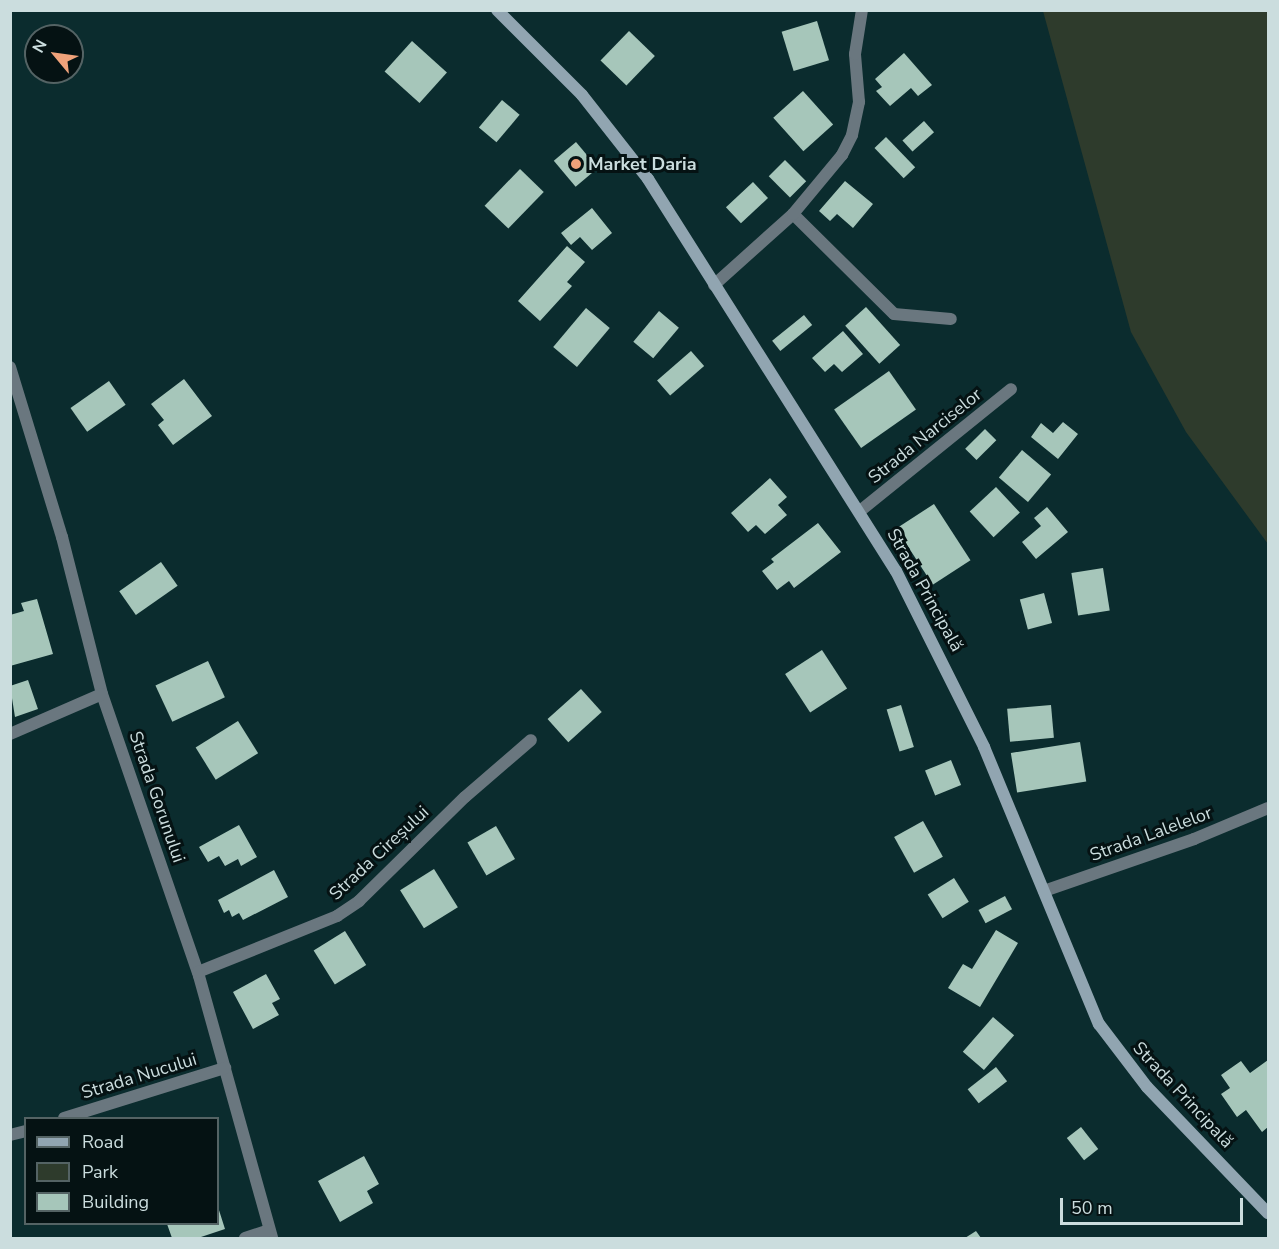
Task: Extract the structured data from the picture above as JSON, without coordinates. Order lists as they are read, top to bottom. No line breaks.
{"streets":{"main road":["Strada Principală"],"street":["Strada Narciselor","Strada Gorunului","Strada Lalelelor","Strada Cireșului","Strada Nucului"]},"crossings":[["Strada Narciselor","Strada Principală"],["Strada Principală","Strada Lalelelor"],["Strada Gorunului","Strada Cireșului"],["Strada Gorunului","Strada Nucului"]],"places":["Market Daria"],"legend":["Road","Park","Building"],"scale_bar":"50 m","north":"top left"}
